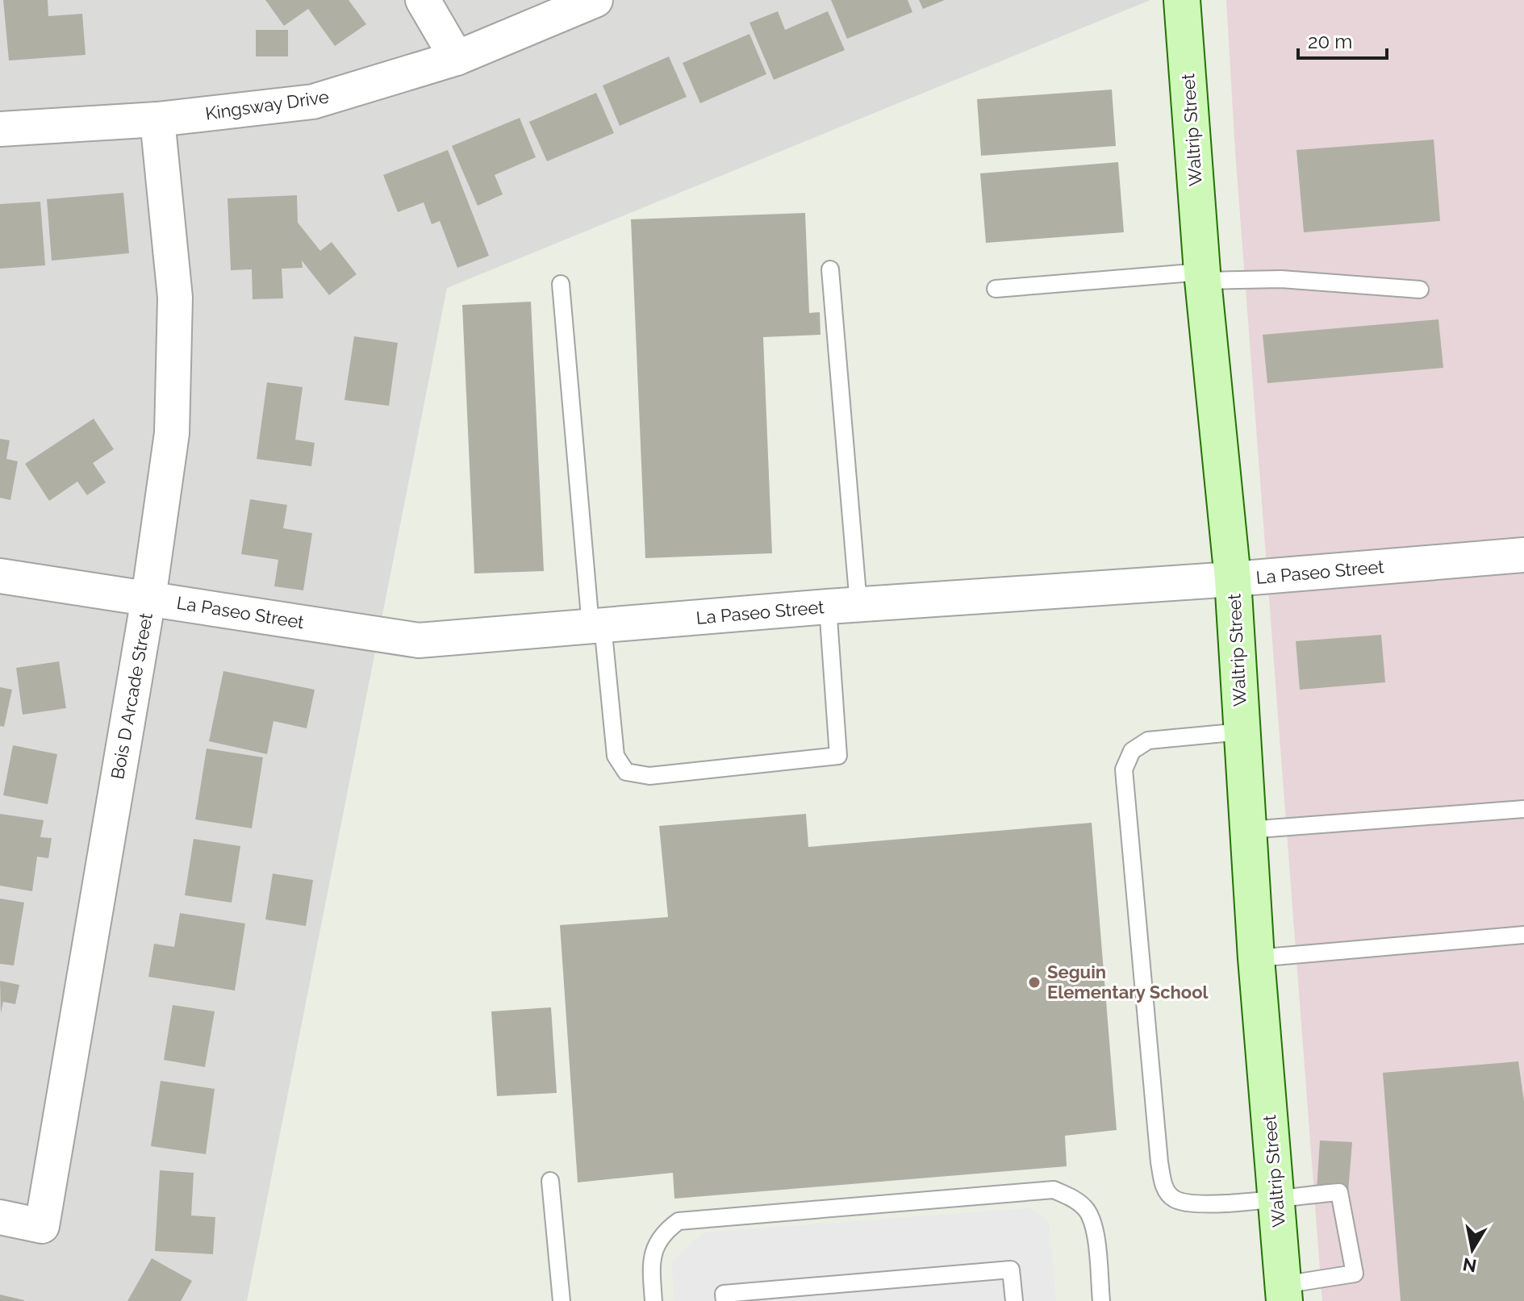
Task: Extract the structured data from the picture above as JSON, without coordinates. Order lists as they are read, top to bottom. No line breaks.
{"streets":{"street":["Kingsway Drive","Waltrip Street","La Paseo Street","Bois D Arcade Street"]},"crossings":[["Kingsway Drive","Bois D Arcade Street"],["Waltrip Street","La Paseo Street"],["La Paseo Street","Bois D Arcade Street"]],"places":["Seguin Elementary School"],"scale_bar":"20 m","north":"bottom"}
